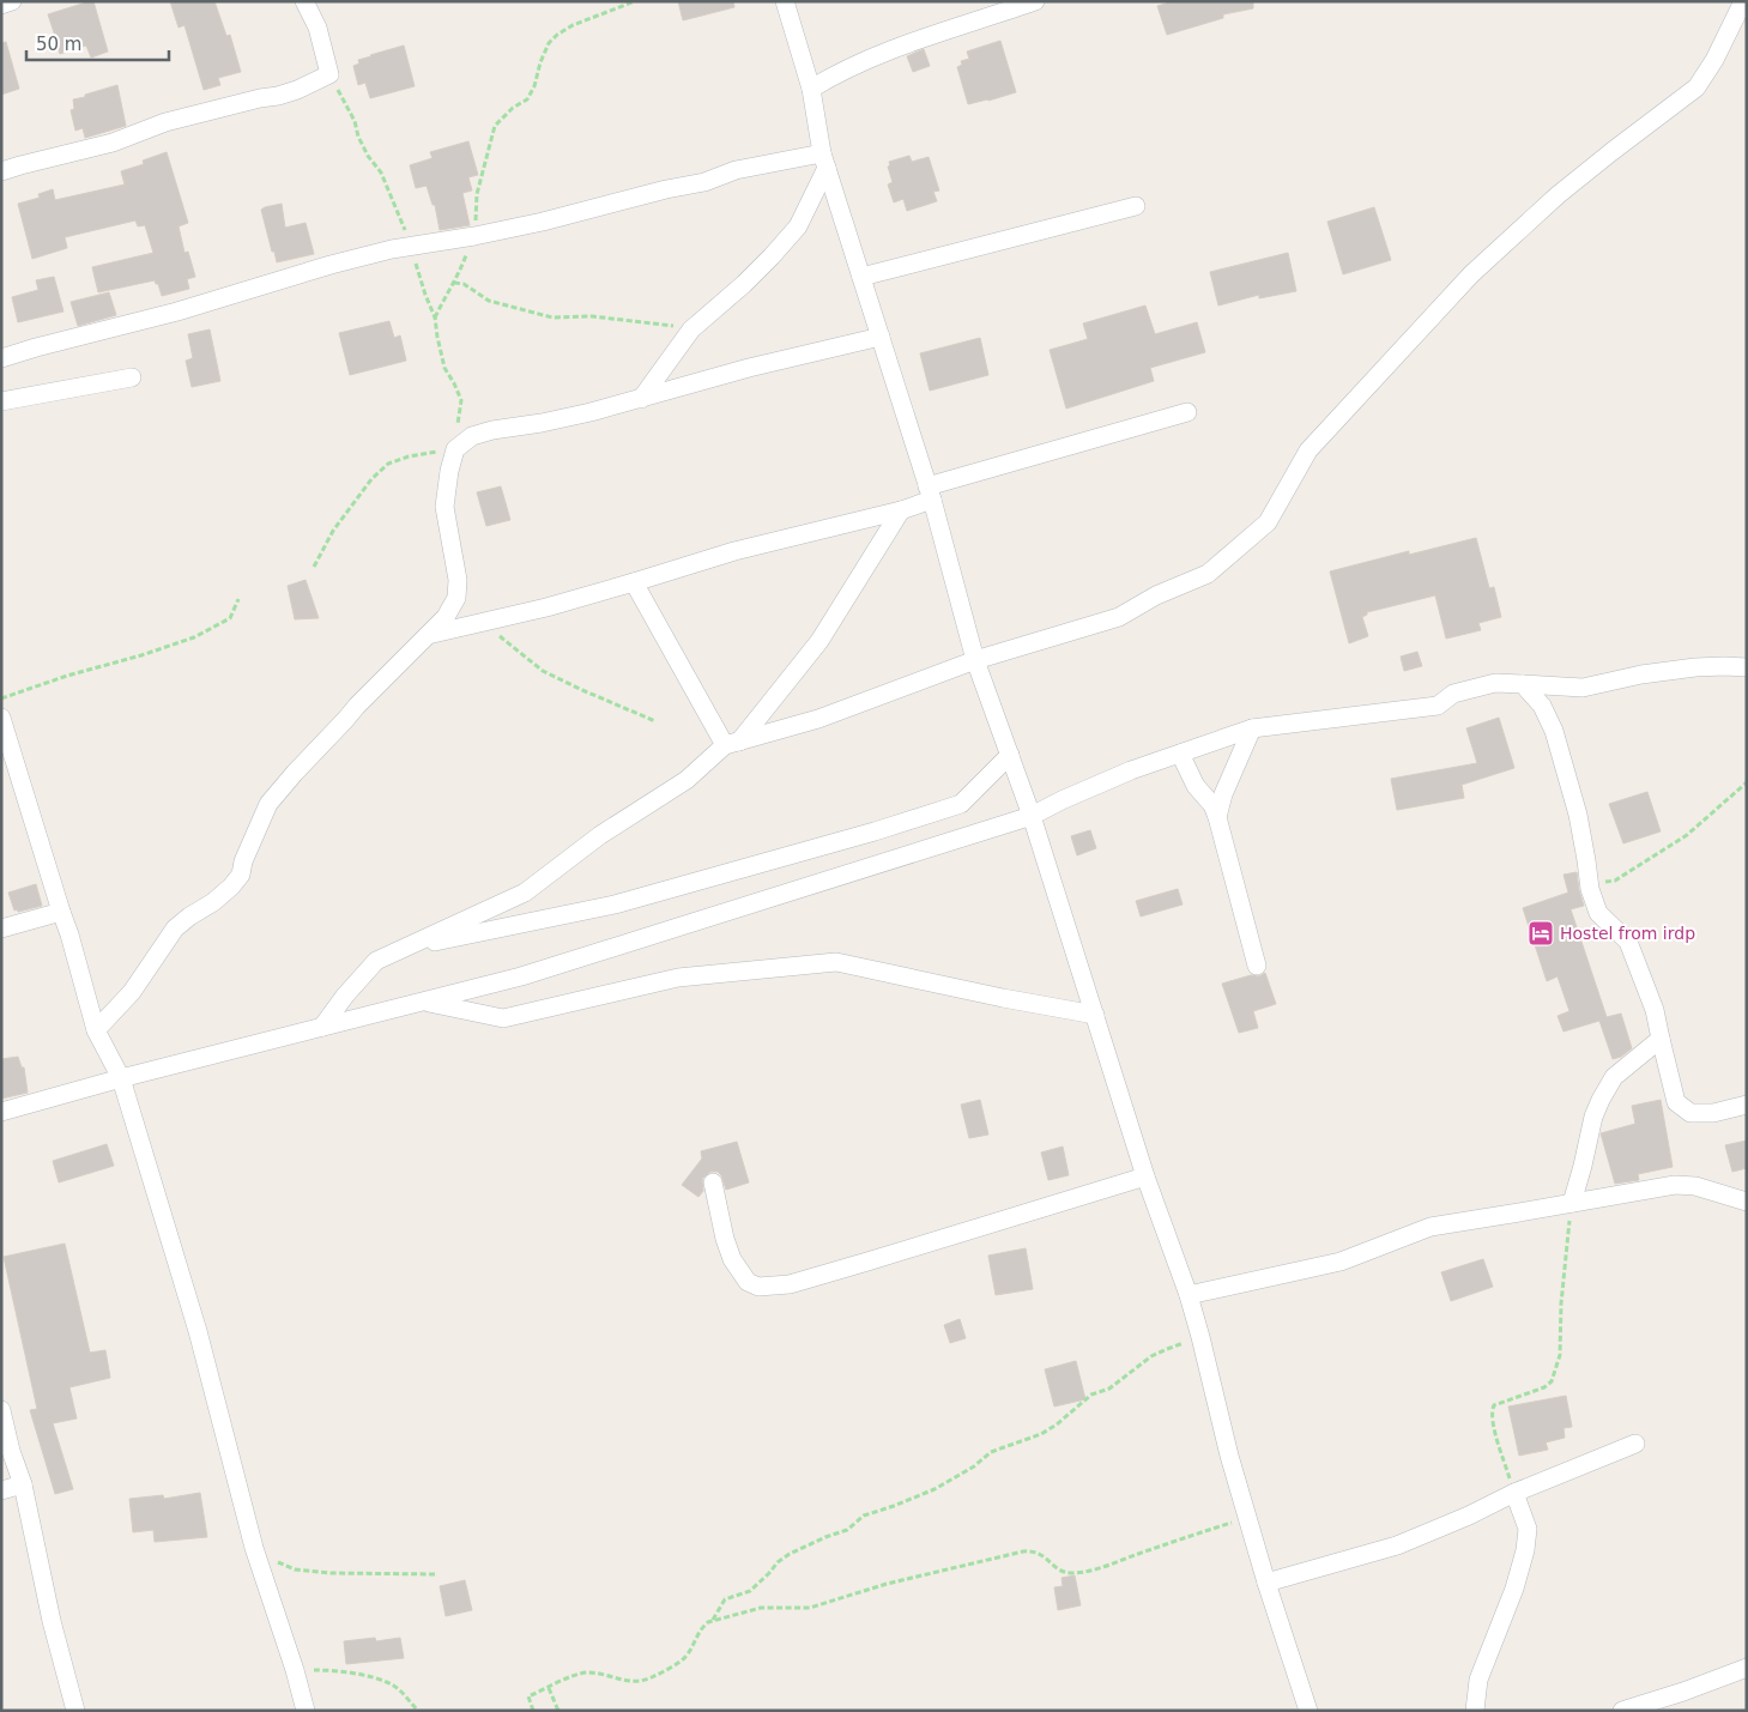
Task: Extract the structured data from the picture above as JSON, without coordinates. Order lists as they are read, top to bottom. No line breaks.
{"places":{"hotel":["Hostel from irdp"]},"scale_bar":"50 m"}
